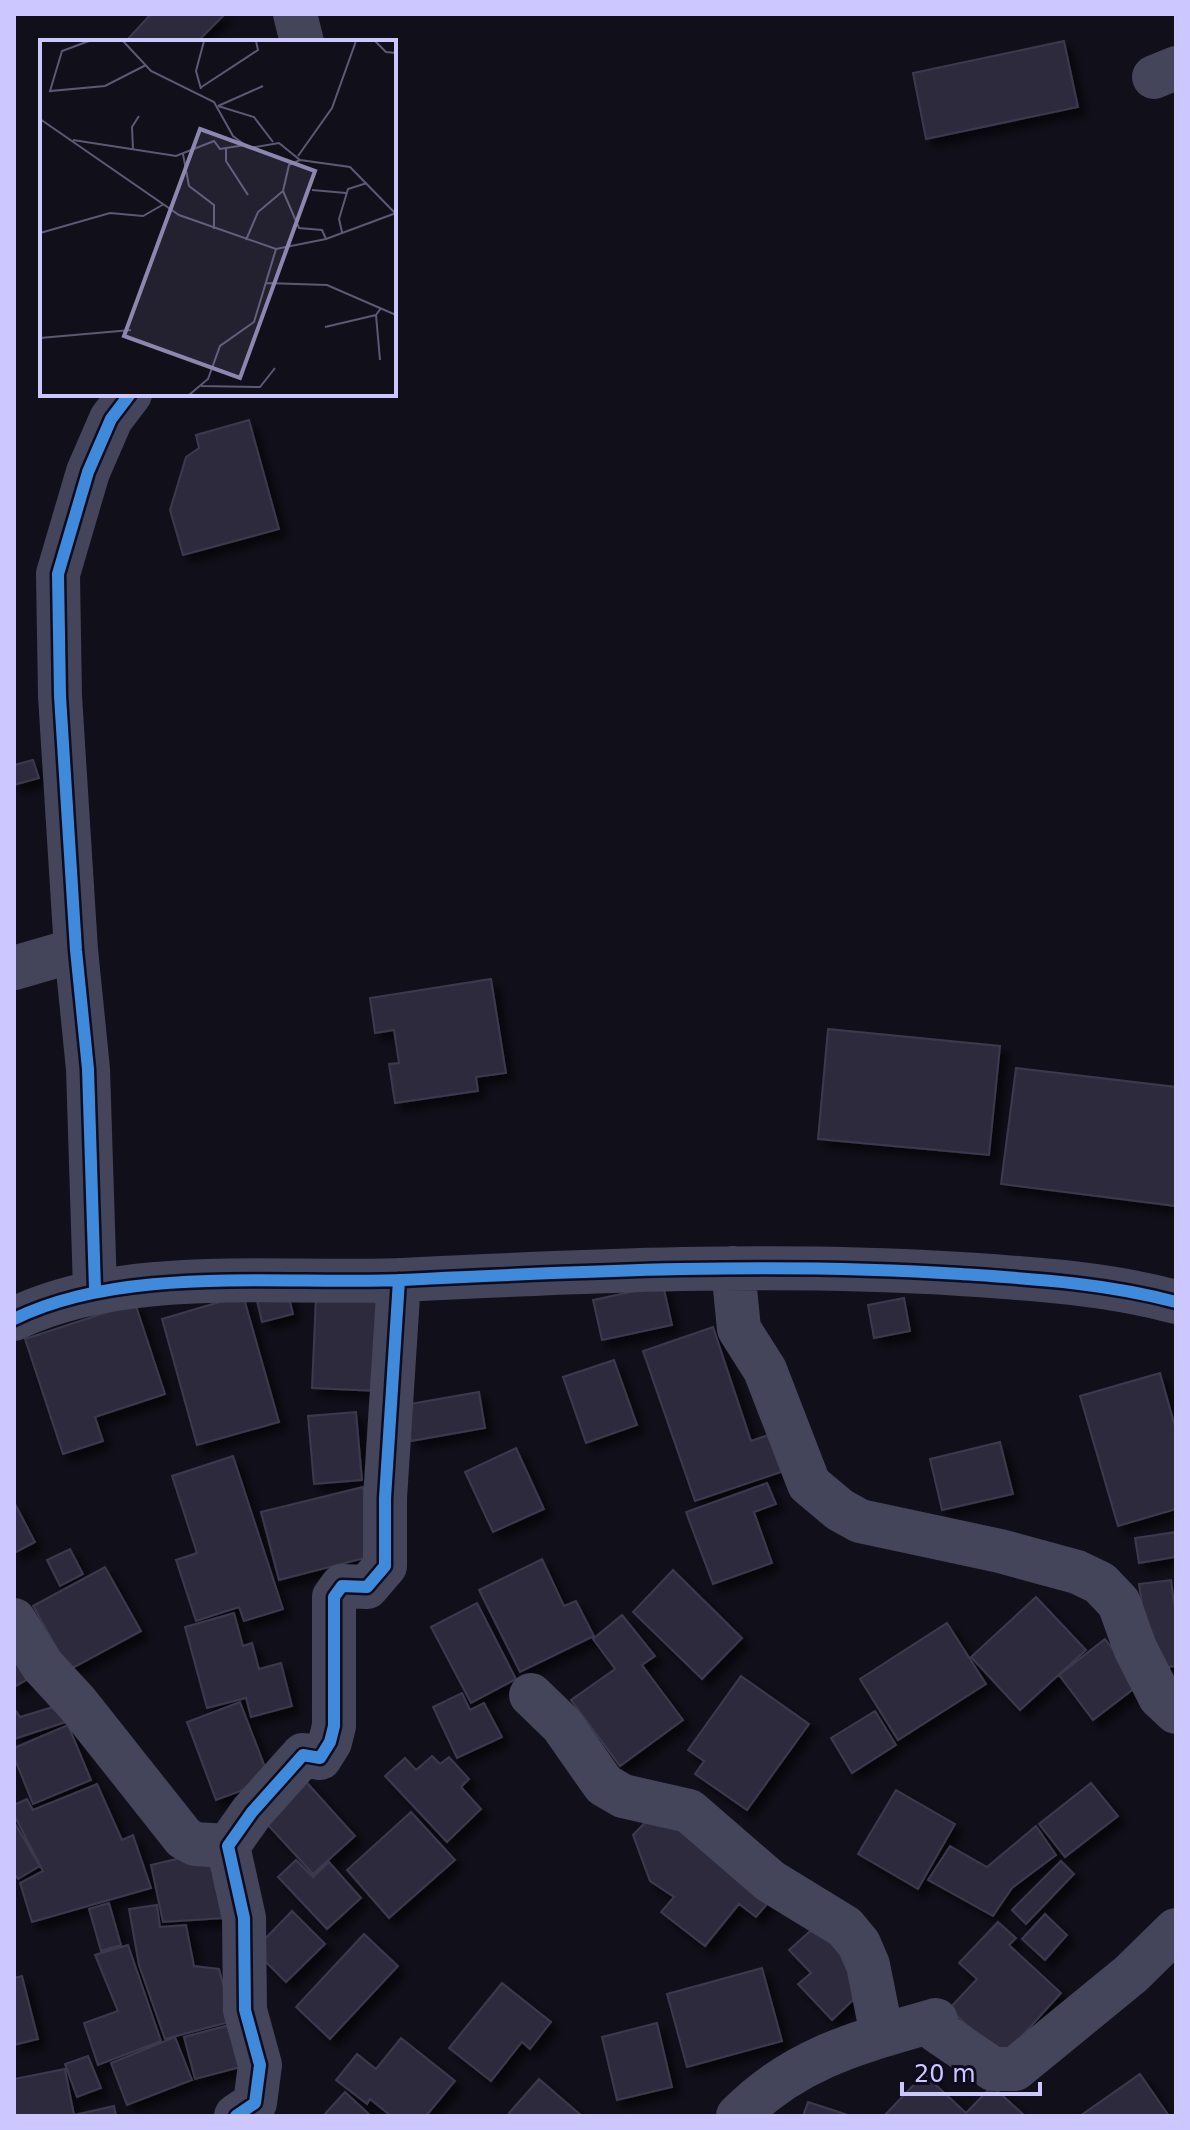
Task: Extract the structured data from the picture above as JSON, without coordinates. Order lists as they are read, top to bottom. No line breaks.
{"scale_bar":"20 m"}
